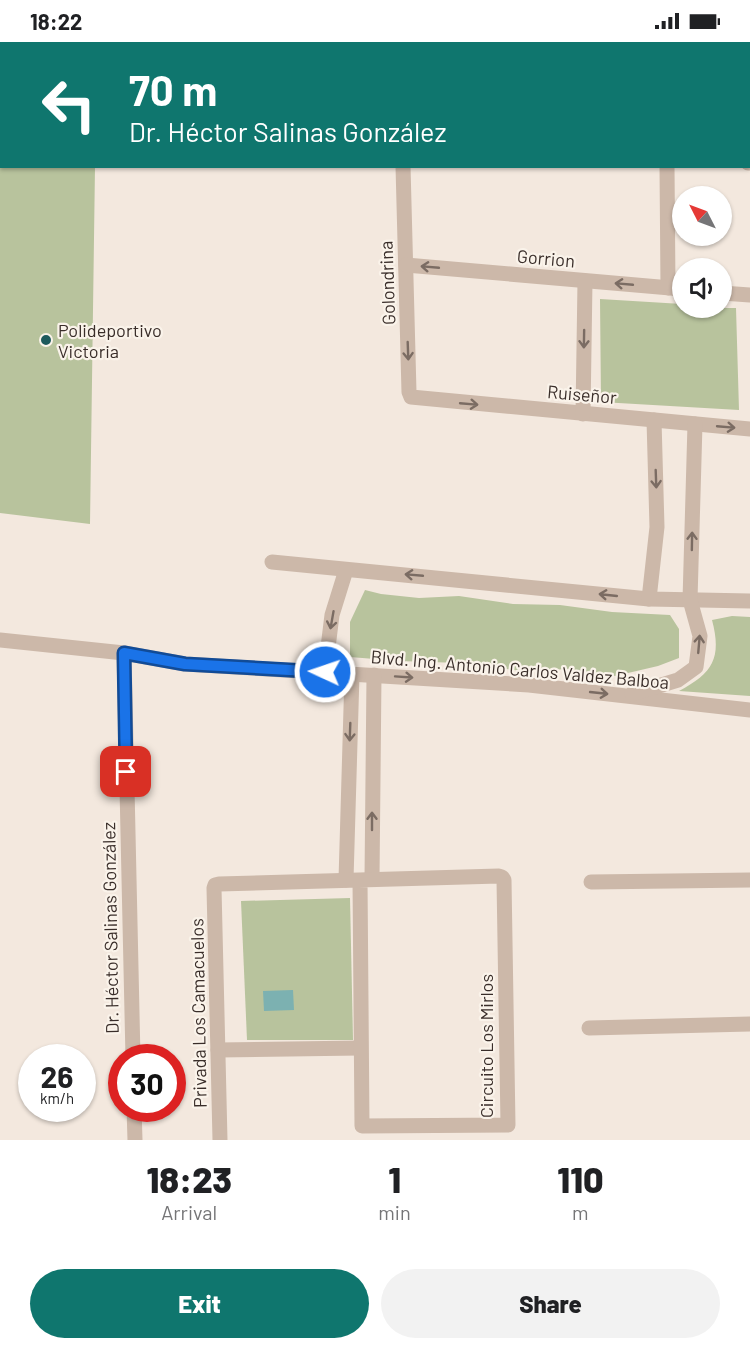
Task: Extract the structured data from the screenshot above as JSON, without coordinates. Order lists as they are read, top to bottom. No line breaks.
{"streets":{"street":["Gorrion","Golondrina","Ruiseñor","Blvd. Ing. Antonio Carlos Valdez Balboa","Dr. Héctor Salinas González","Privada Los Camacuelos","Circuito Los Mirlos"]},"crossings":[["Gorrion","Golondrina"],["Golondrina","Ruiseñor"],["Blvd. Ing. Antonio Carlos Valdez Balboa","Dr. Héctor Salinas González"],["Blvd. Ing. Antonio Carlos Valdez Balboa","Circuito Los Mirlos"],["Privada Los Camacuelos","Circuito Los Mirlos"]],"one_way":["Gorrion","Golondrina","Ruiseñor"],"places":["Polideportivo Victoria"],"north":"top left","page":{"status":"18:22","turn":["70 m","Dr. Héctor Salinas González"],"speed":"26 km/h","limit":"30","eta":["18:23","Arrival","1","min","110","m"],"buttons":["Exit","Share"]}}
